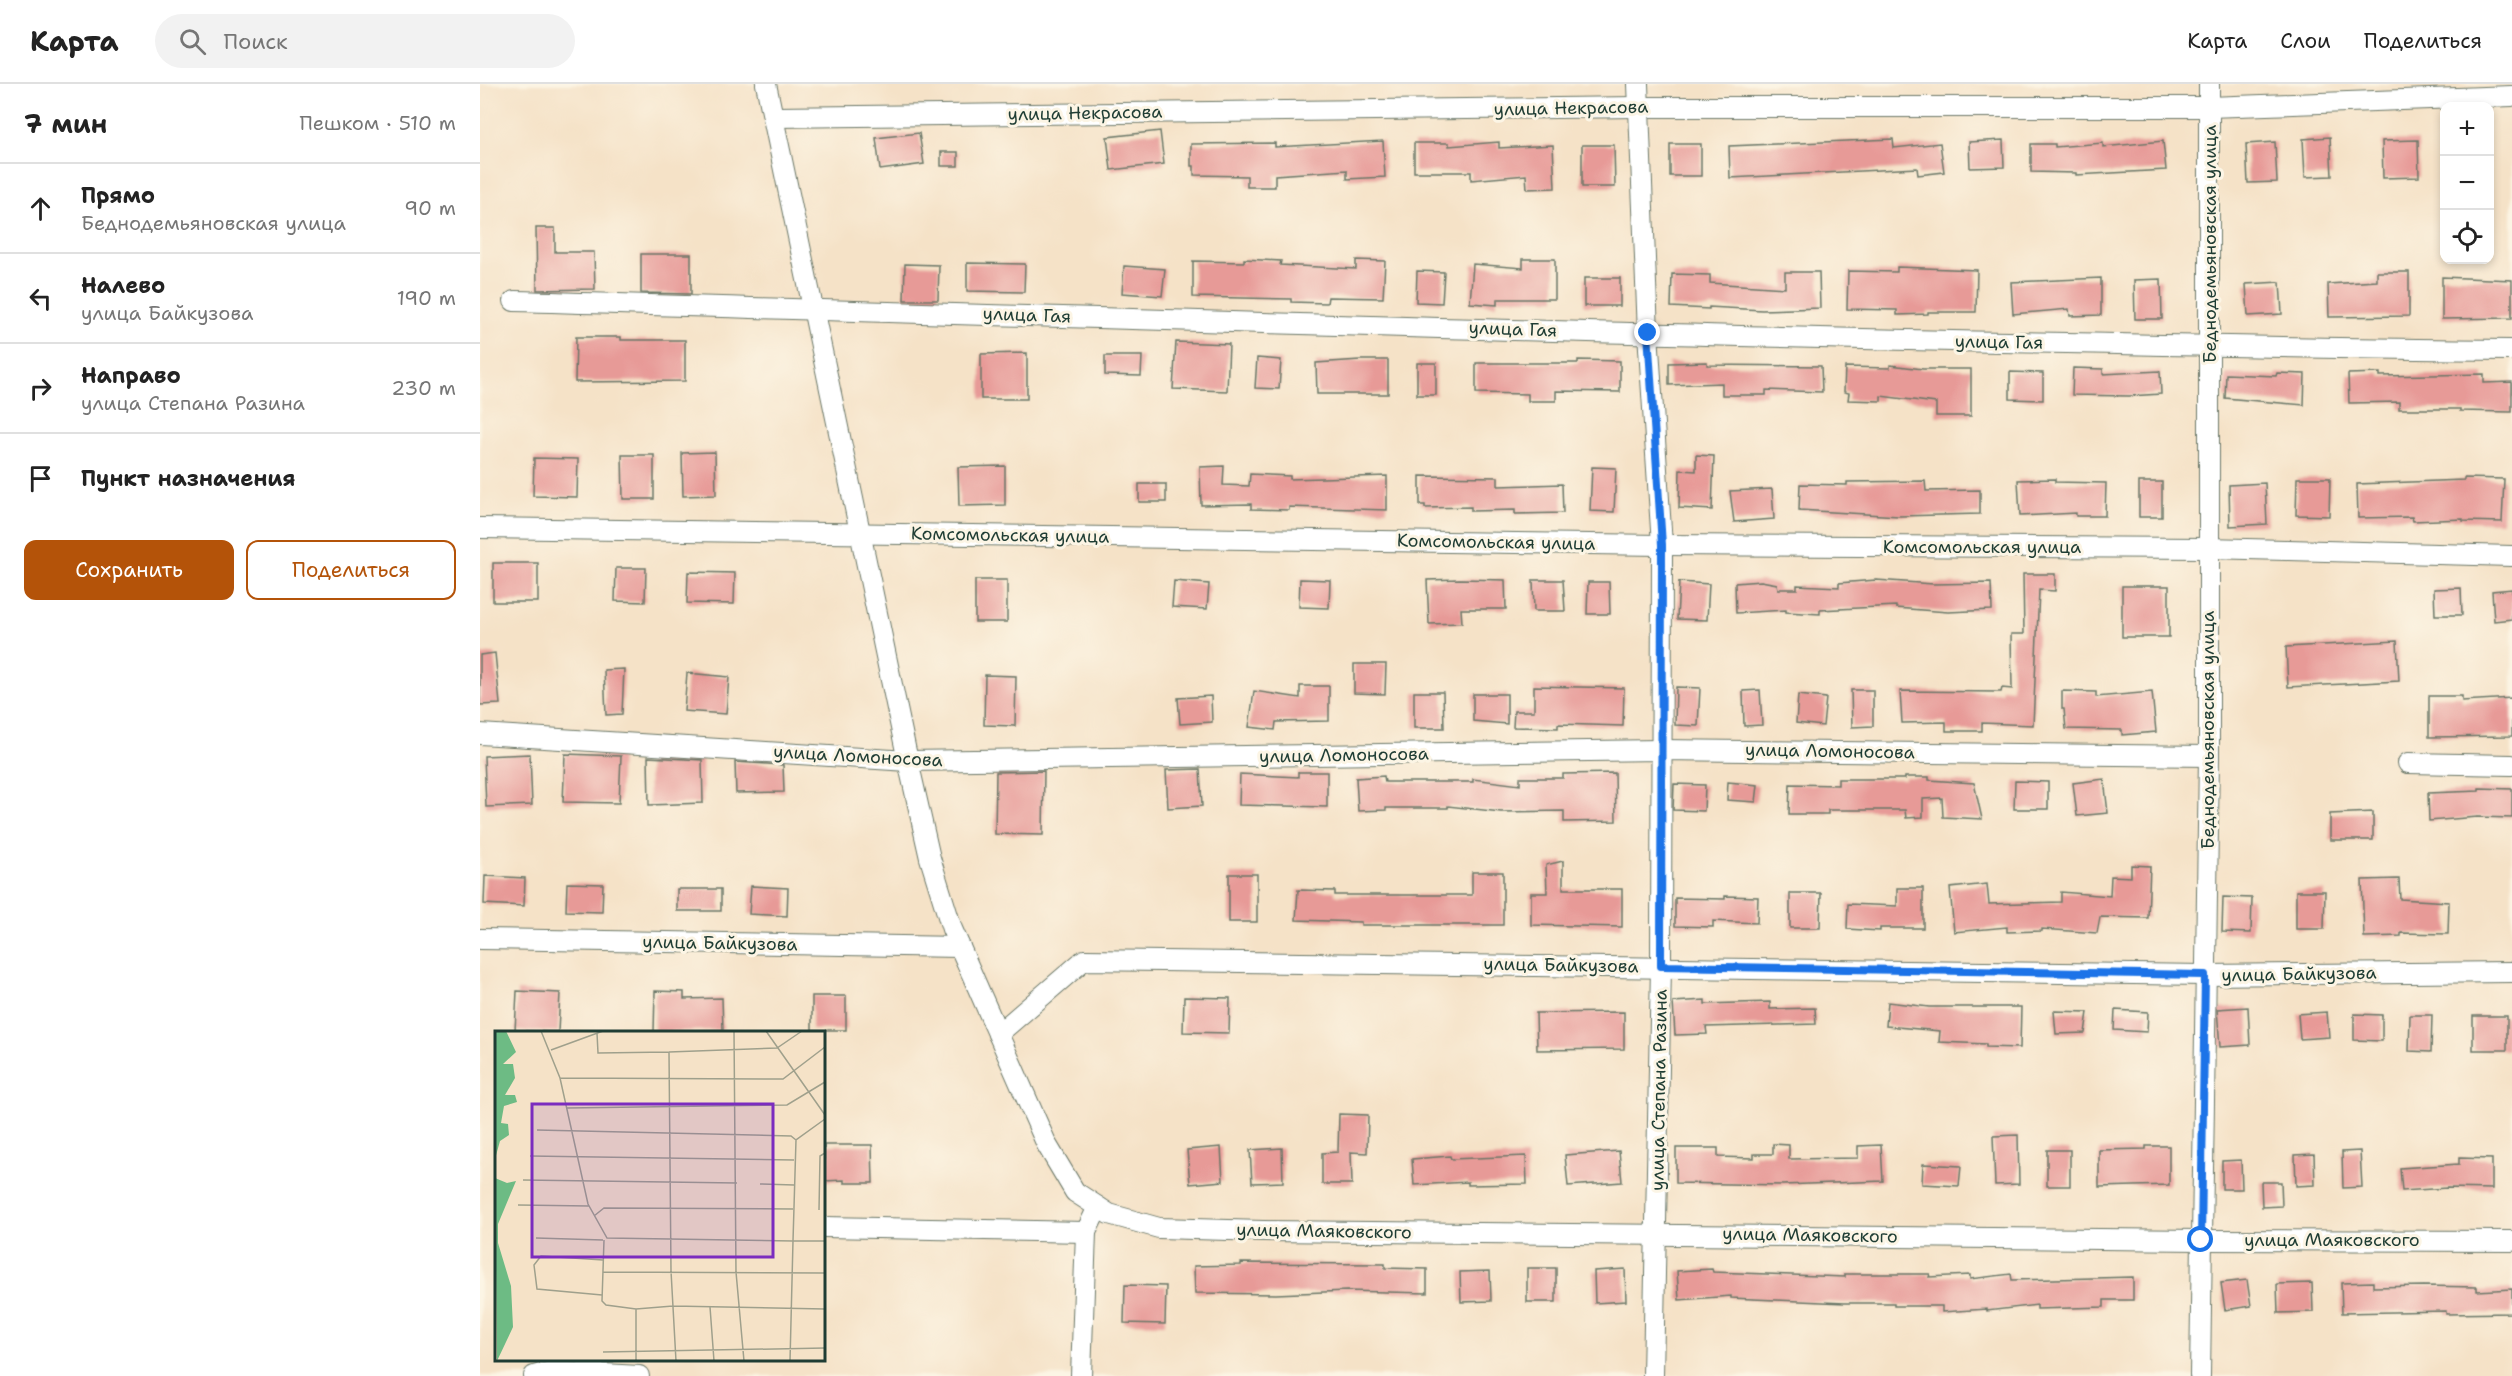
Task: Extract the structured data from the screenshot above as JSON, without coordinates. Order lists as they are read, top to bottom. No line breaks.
{"streets":{"street":["улица Некрасова","Беднодемьяновская улица","улица Гая","Комсомольская улица","улица Ломоносова","улица Байкузова","улица Степана Разина","улица Маяковского"]},"crossings":[["улица Некрасова","Беднодемьяновская улица"],["улица Некрасова","улица Степана Разина"],["Беднодемьяновская улица","улица Гая"],["Беднодемьяновская улица","Комсомольская улица"],["Беднодемьяновская улица","улица Ломоносова"],["Беднодемьяновская улица","улица Байкузова"],["Беднодемьяновская улица","улица Маяковского"],["улица Гая","улица Степана Разина"],["Комсомольская улица","улица Степана Разина"],["улица Ломоносова","улица Степана Разина"],["улица Байкузова","улица Степана Разина"],["улица Степана Разина","улица Маяковского"]],"page":{"header":"Карта","search":"Поиск","nav":["Карта","Слои","Поделиться"],"heading":["7 мин","Пешком · 510 m"],"map_buttons":["+","−"],"list":[["Прямо","Беднодемьяновская улица","90 m"],["Налево","улица Байкузова","190 m"],["Направо","улица Степана Разина","230 m"],"Пункт назначения"],"buttons":["Сохранить","Поделиться"]}}
